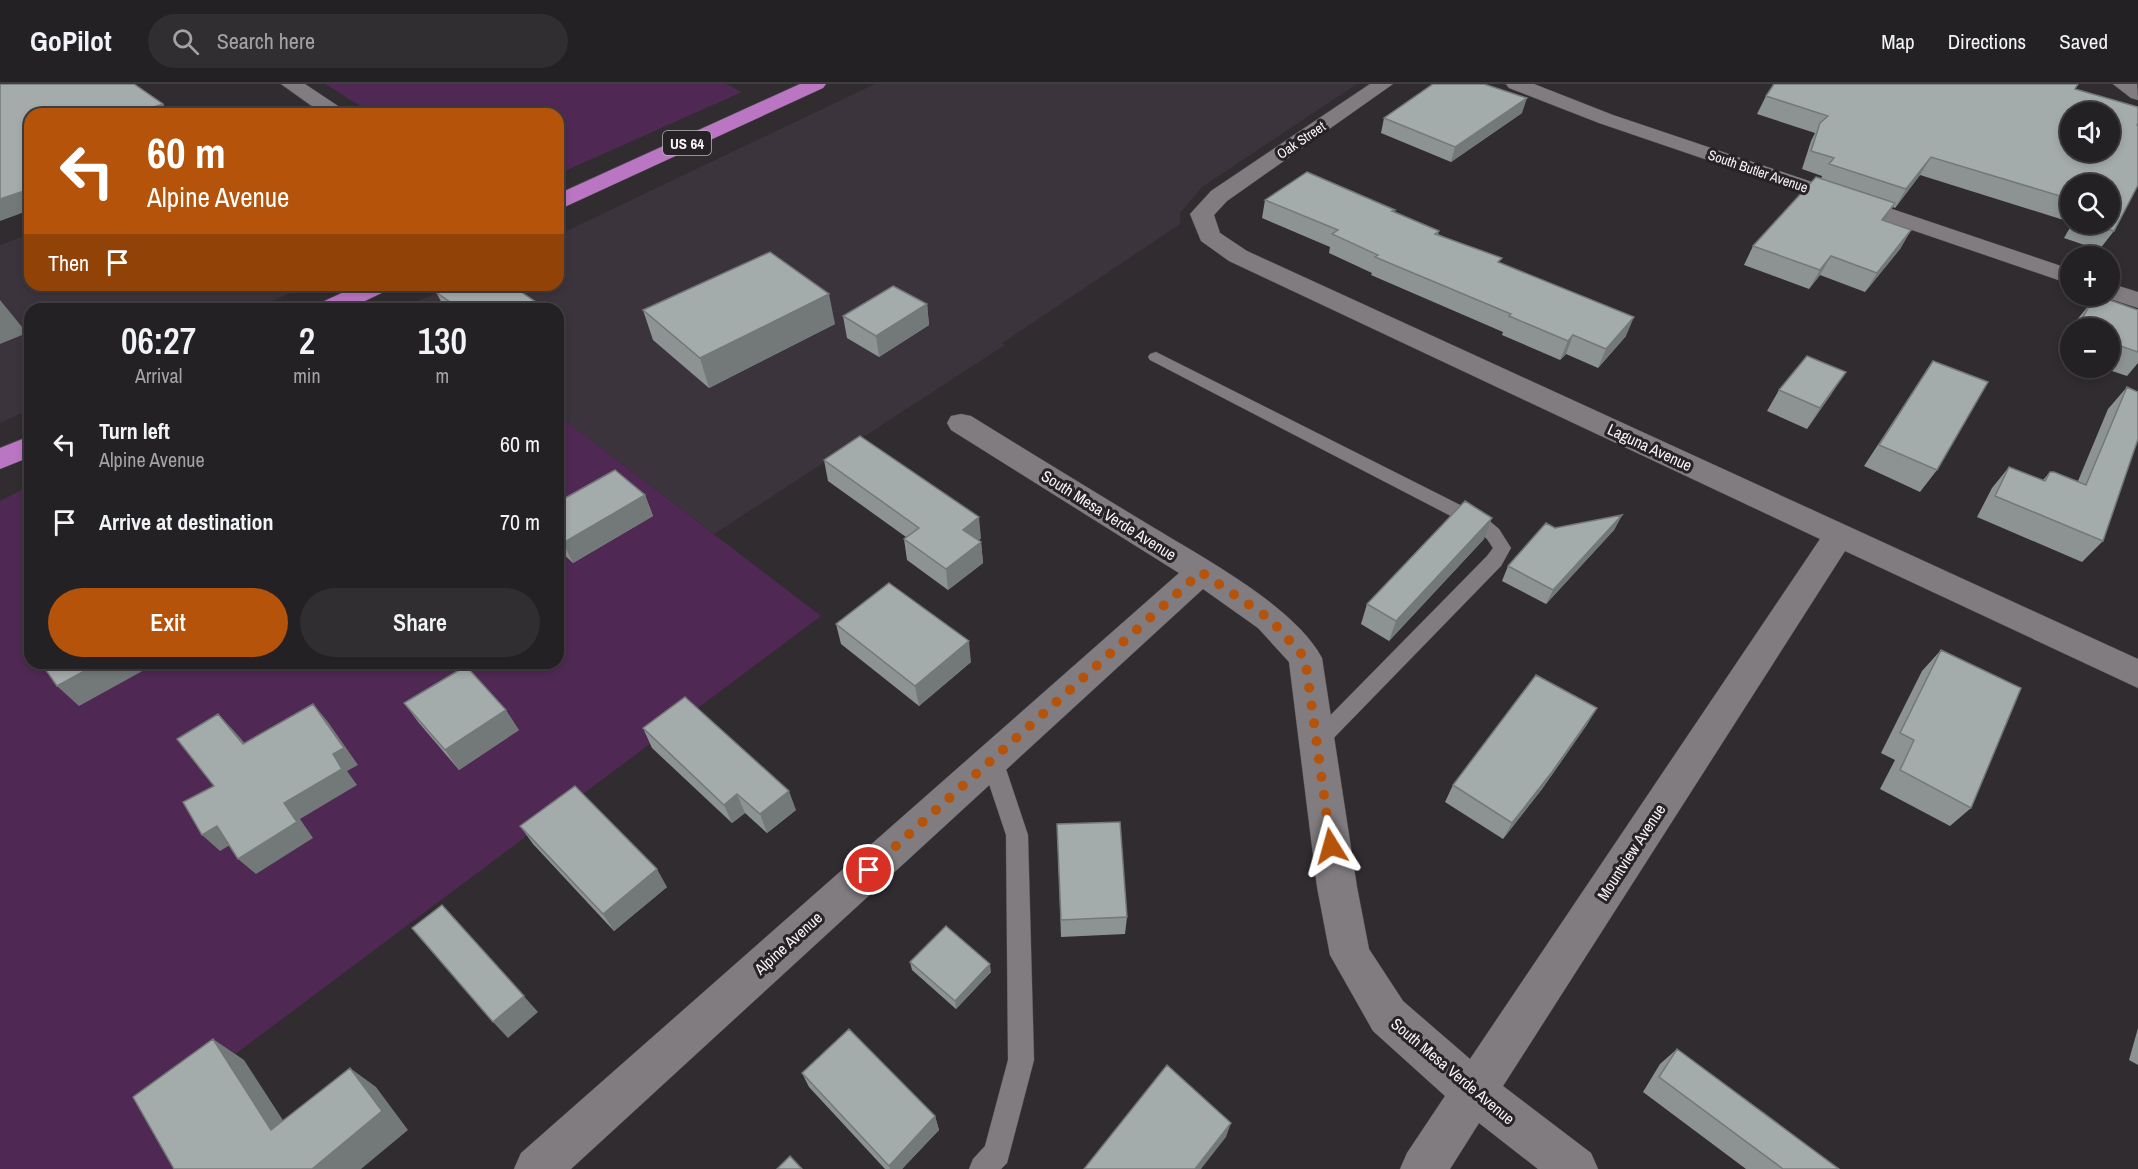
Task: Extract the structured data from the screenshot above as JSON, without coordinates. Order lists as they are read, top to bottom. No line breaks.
{"streets":{"highway":["US 64"],"street":["Oak Street","South Butler Avenue","Laguna Avenue","South Mesa Verde Avenue","Mountview Avenue","Alpine Avenue"]},"crossings":[["Oak Street","Laguna Avenue"],["Laguna Avenue","Mountview Avenue"],["South Mesa Verde Avenue","Mountview Avenue"],["South Mesa Verde Avenue","Alpine Avenue"]],"page":{"header":"GoPilot","search":"Search here","nav":["Map","Directions","Saved"],"map_buttons":["+","−"],"turn":["60 m","Alpine Avenue"],"then":"Then","eta":["06:27","Arrival","2","min","130","m"],"list":[{"name":"Turn left","note":"Alpine Avenue","value":"60 m"},{"name":"Arrive at destination","value":"70 m"}],"buttons":["Exit","Share"]}}
